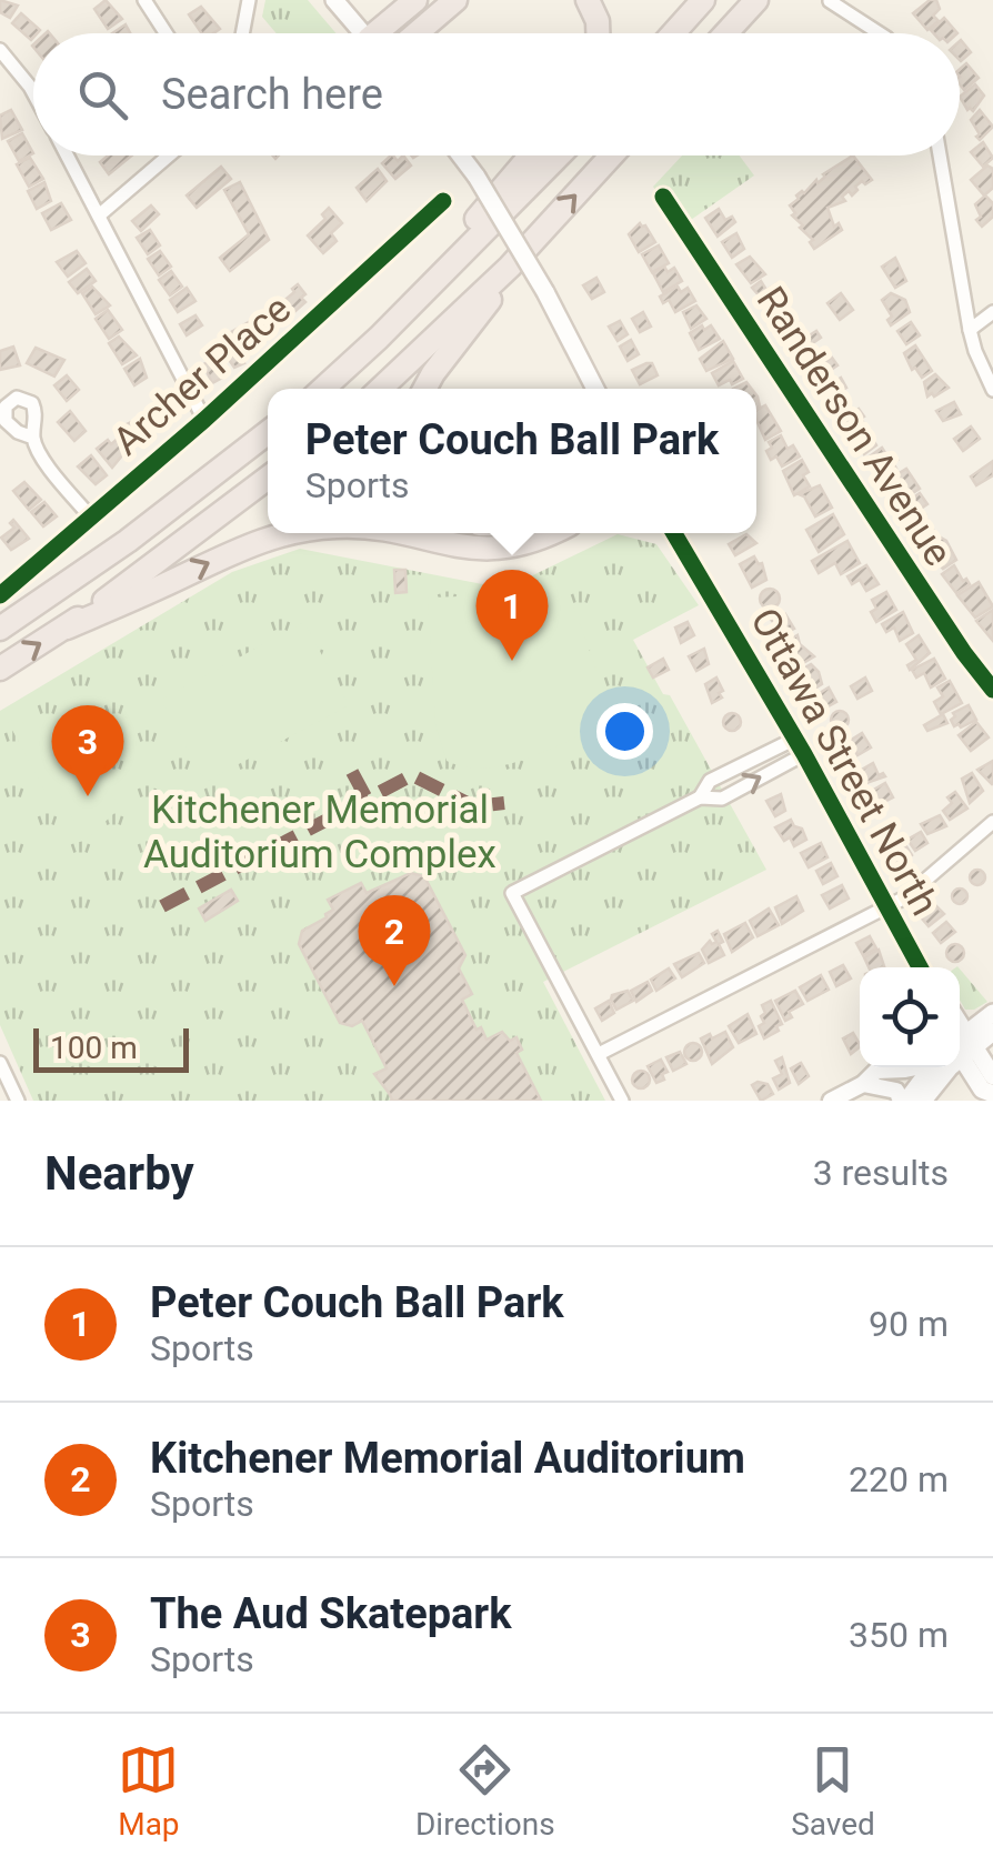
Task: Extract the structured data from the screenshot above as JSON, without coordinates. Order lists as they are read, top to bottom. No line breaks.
{"streets":{"main road":["Ottawa Street North"],"street":["Archer Place","Randerson Avenue"]},"parks":["Kitchener Memorial Auditorium Complex"],"scale_bar":"100 m","page":{"search":"Search here","popup":["Peter Couch Ball Park","Sports"],"pins":["1","3","2"],"scale":"100 m","heading":["Nearby","3 results"],"list":[{"mark":"1","name":"Peter Couch Ball Park","note":"Sports","value":"90 m"},{"mark":"2","name":"Kitchener Memorial Auditorium","note":"Sports","value":"220 m"},{"mark":"3","name":"The Aud Skatepark","note":"Sports","value":"350 m"}],"nav":["Map","Directions","Saved"]}}
